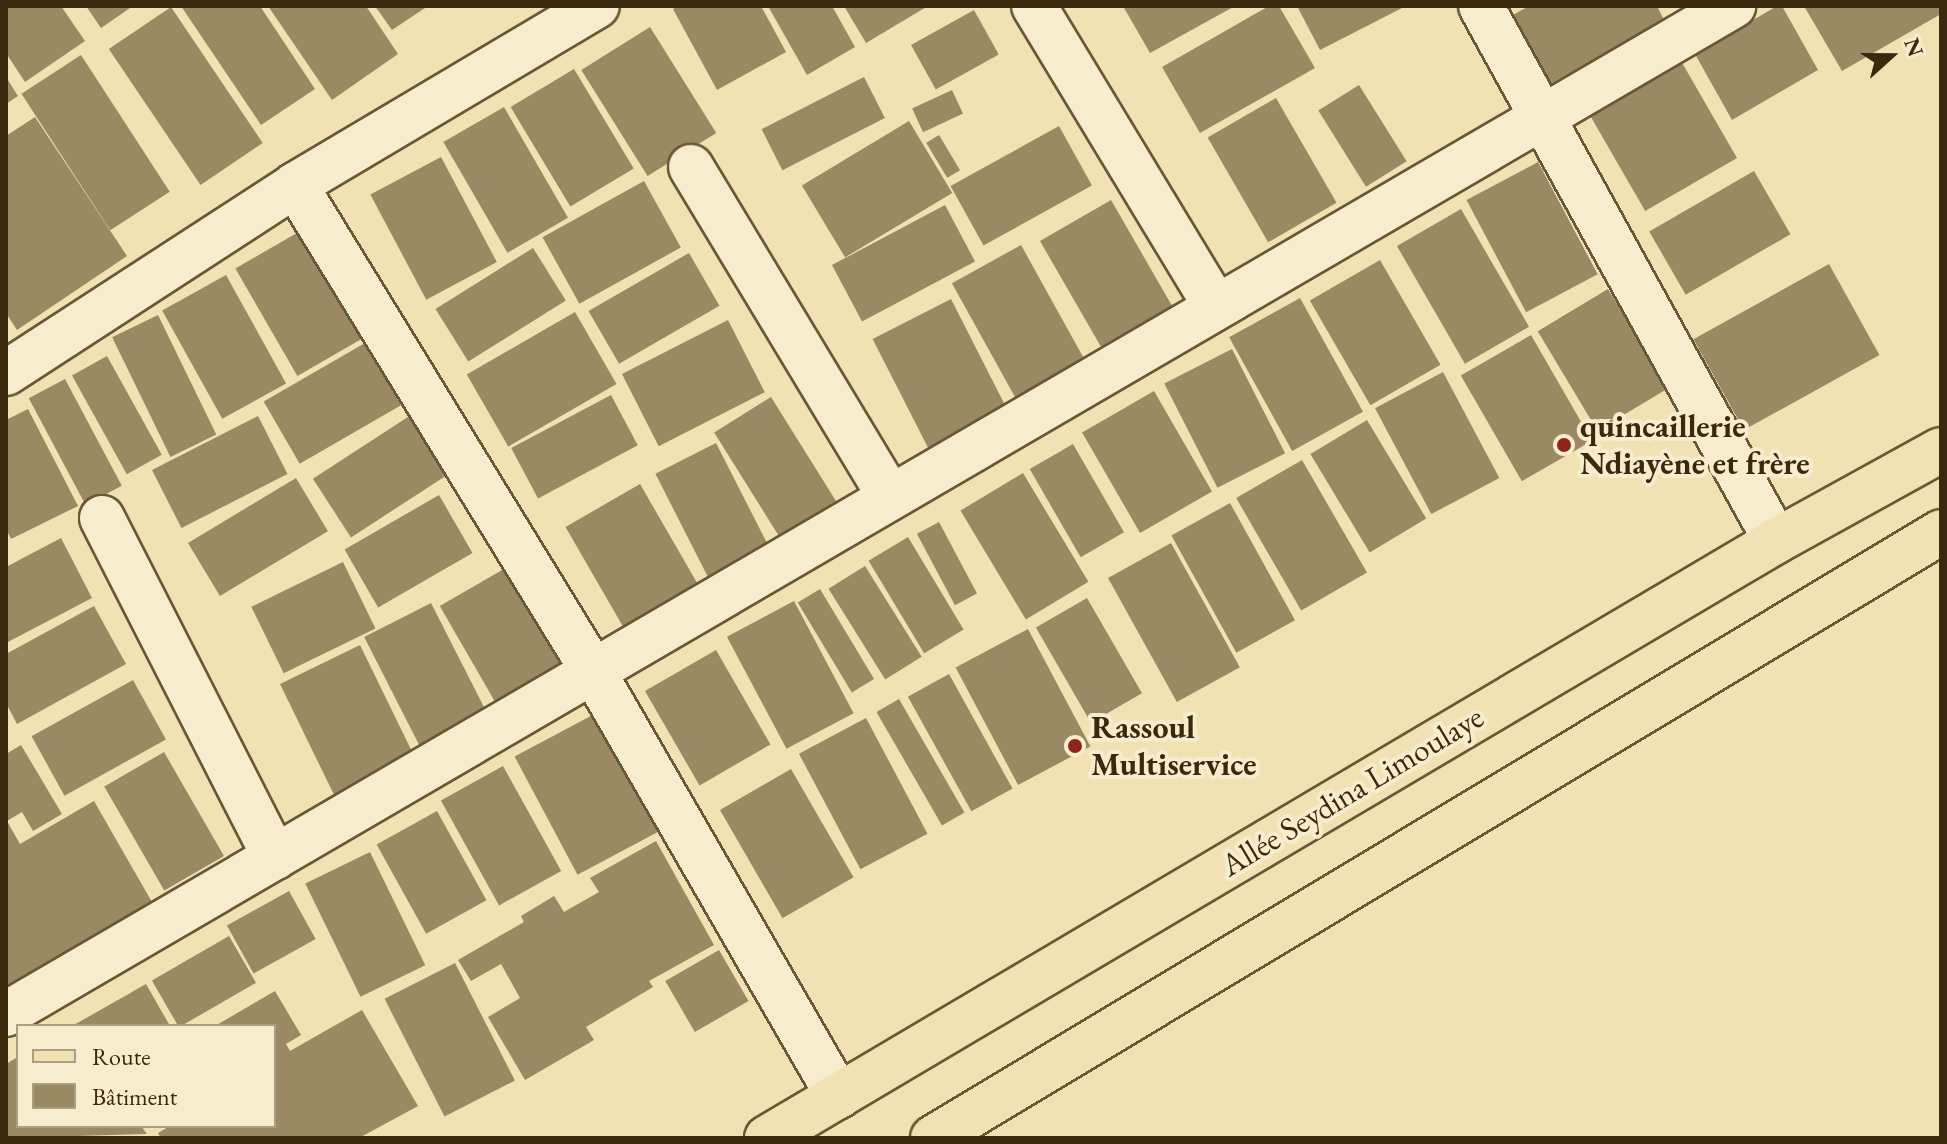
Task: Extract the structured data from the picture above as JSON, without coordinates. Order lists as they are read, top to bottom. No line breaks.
{"streets":{"main road":["Allée Seydina Limoulaye"]},"places":["quincaillerie Ndiayène et frère","Rassoul Multiservice"],"legend":["Route","Bâtiment"],"north":"right"}
